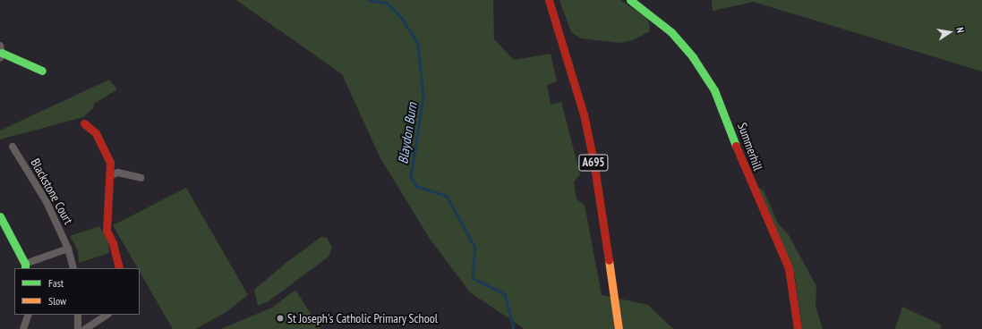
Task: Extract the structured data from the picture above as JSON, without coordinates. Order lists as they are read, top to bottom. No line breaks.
{"streets":{"street":["Summerhill","A695","Blackstone Court"]},"water":["Blaydon Burn"],"places":["St Joseph's Catholic Primary School"],"legend":["Fast","Slow"],"north":"right"}
